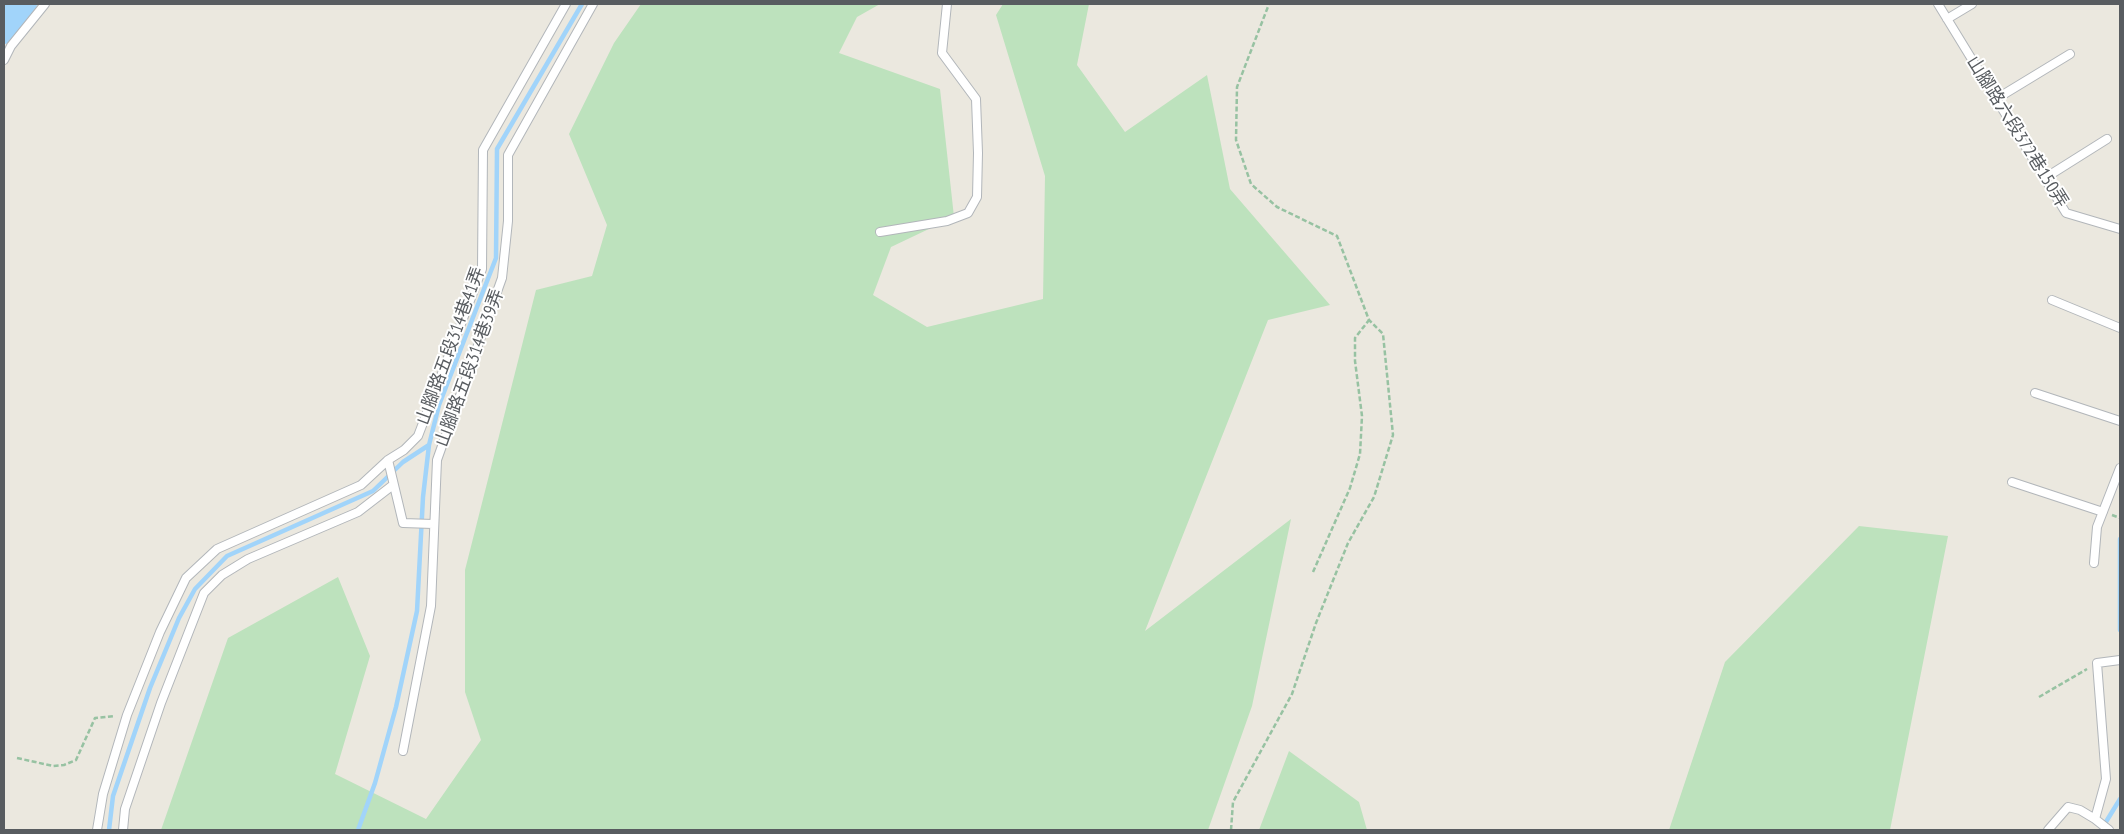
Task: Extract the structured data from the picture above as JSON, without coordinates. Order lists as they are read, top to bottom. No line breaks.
{"streets":{"lane":["山腳路六段372巷150弄","山腳路五段314巷41弄","山腳路五段314巷39弄"]}}
